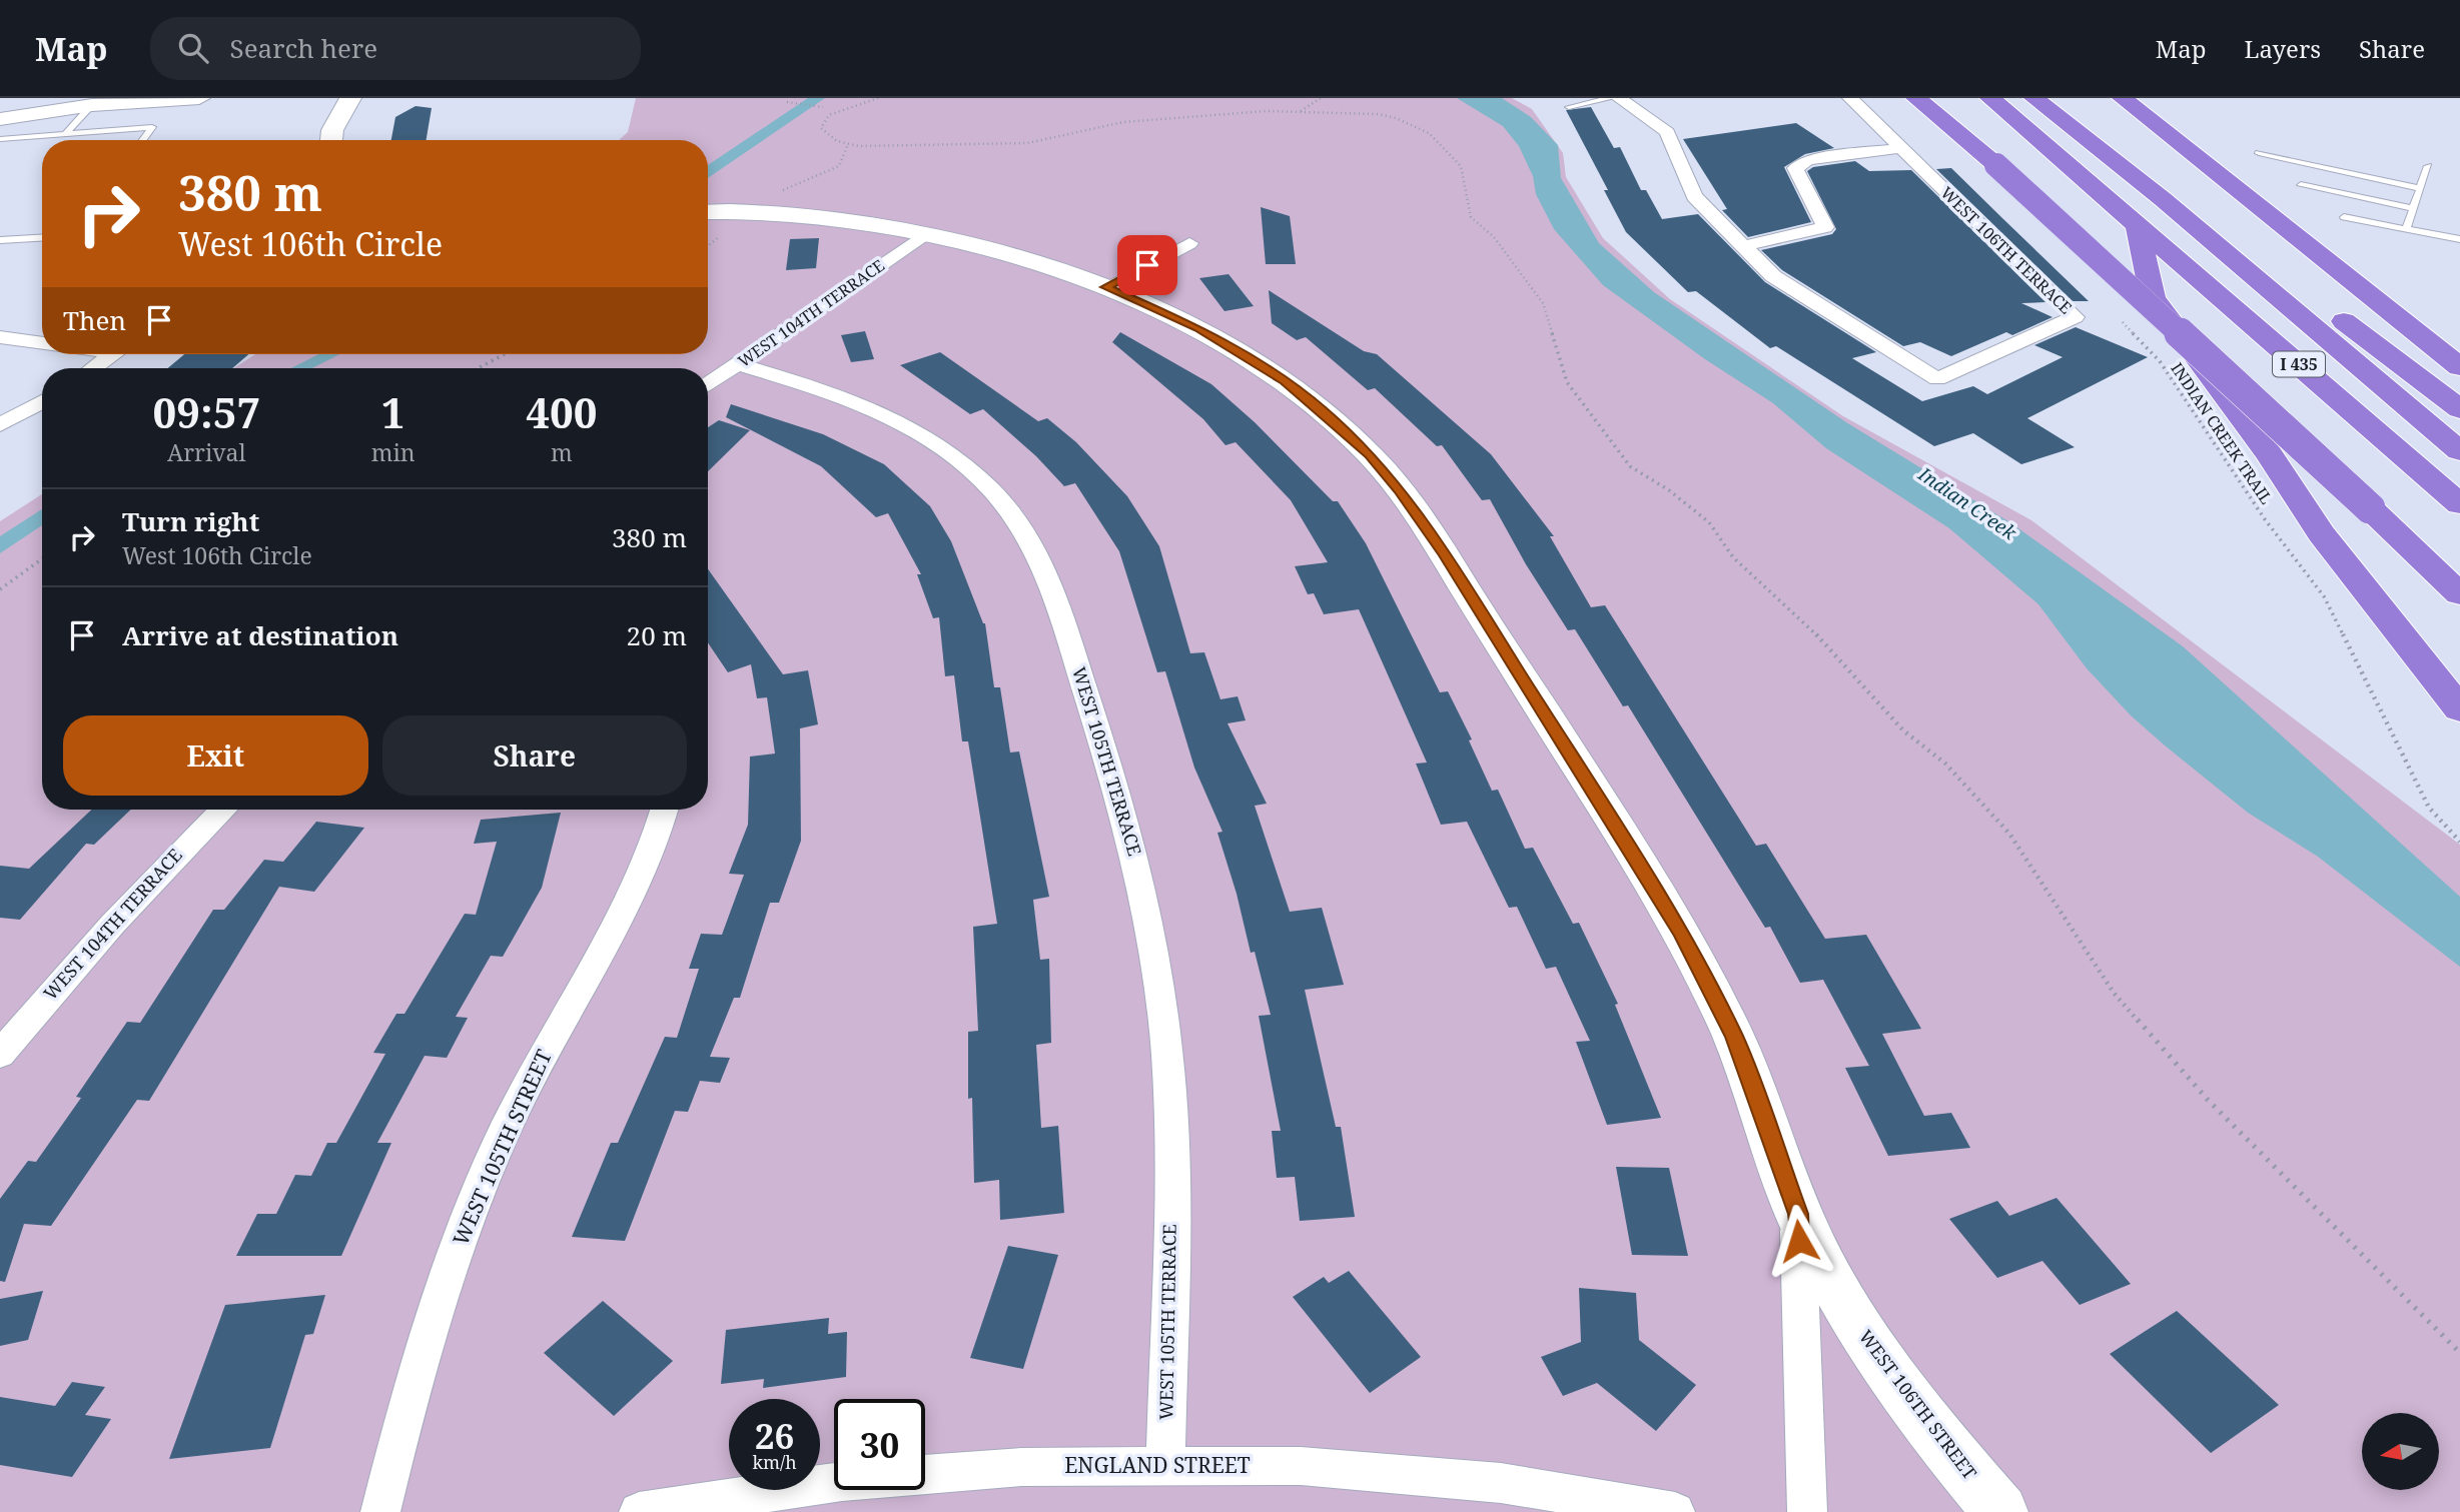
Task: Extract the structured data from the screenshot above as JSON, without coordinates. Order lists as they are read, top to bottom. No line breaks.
{"streets":{"highway":["I 435"],"street":["WEST 106TH TERRACE","WEST 104TH TERRACE","WEST 105TH TERRACE","WEST 105TH STREET","WEST 106TH STREET","ENGLAND STREET"],"path":["INDIAN CREEK TRAIL"]},"crossings":[["WEST 104TH TERRACE","WEST 105TH TERRACE"],["WEST 104TH TERRACE","WEST 106TH STREET"],["WEST 105TH TERRACE","ENGLAND STREET"]],"water":["Indian Creek"],"north":"left","page":{"header":"Map","search":"Search here","nav":["Map","Layers","Share"],"turn":["380 m","West 106th Circle"],"then":"Then","eta":["09:57","Arrival","1","min","400","m"],"list":[{"name":"Turn right","note":"West 106th Circle","value":"380 m"},{"name":"Arrive at destination","value":"20 m"}],"buttons":["Exit","Share"],"speed":"26 km/h","limit":"30"}}
